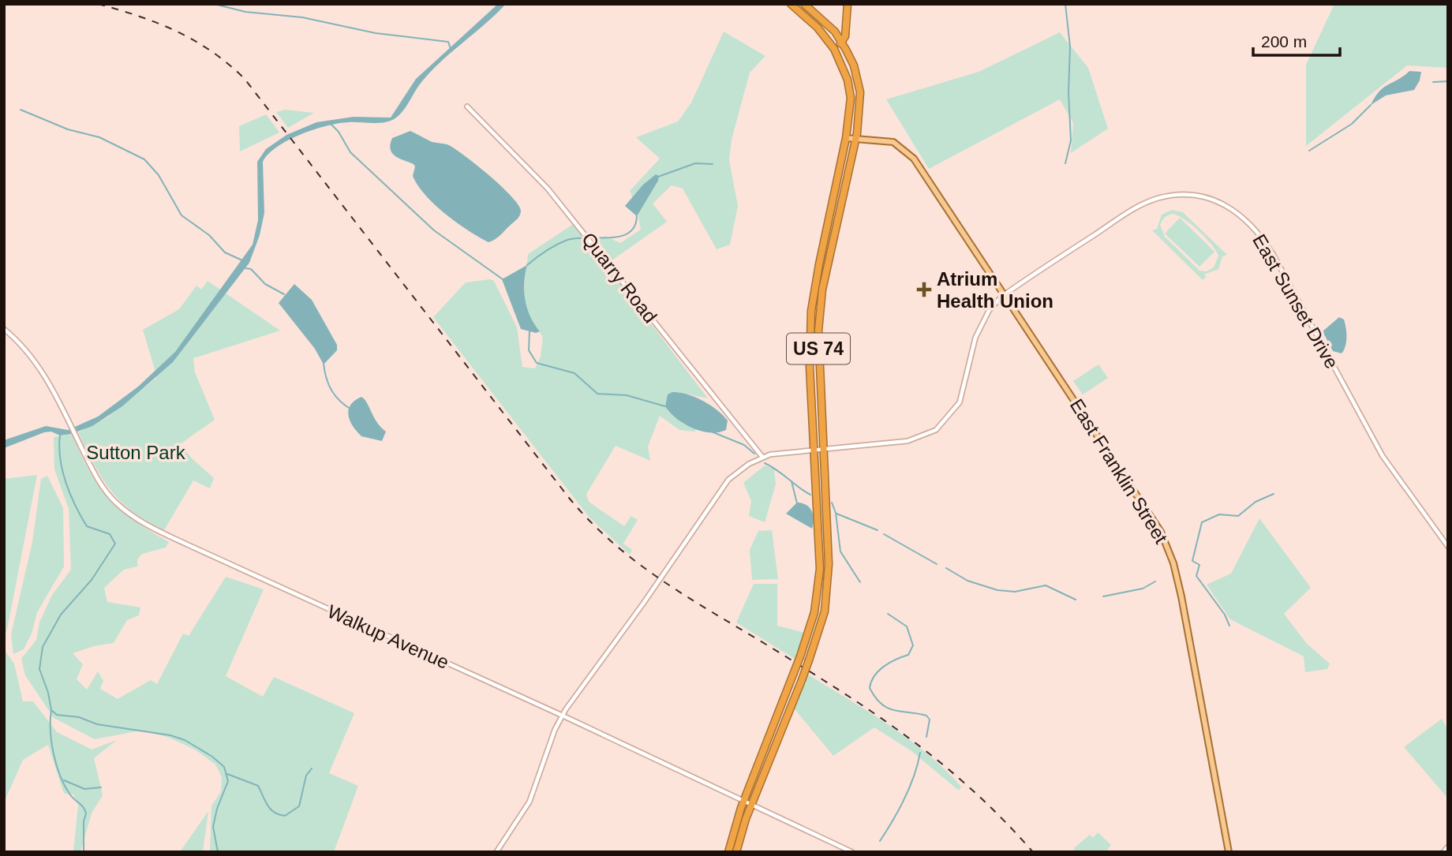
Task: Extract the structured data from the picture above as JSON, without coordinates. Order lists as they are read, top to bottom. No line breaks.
{"streets":{"highway":["US 74"],"main road":["East Franklin Street"],"street":["Quarry Road","East Sunset Drive","Walkup Avenue"]},"crossings":[["East Sunset Drive","US 74"],["East Sunset Drive","East Franklin Street"],["US 74","East Franklin Street"],["US 74","Walkup Avenue"]],"parks":["Sutton Park"],"places":{"health":["Atrium Health Union"]},"scale_bar":"200 m"}
